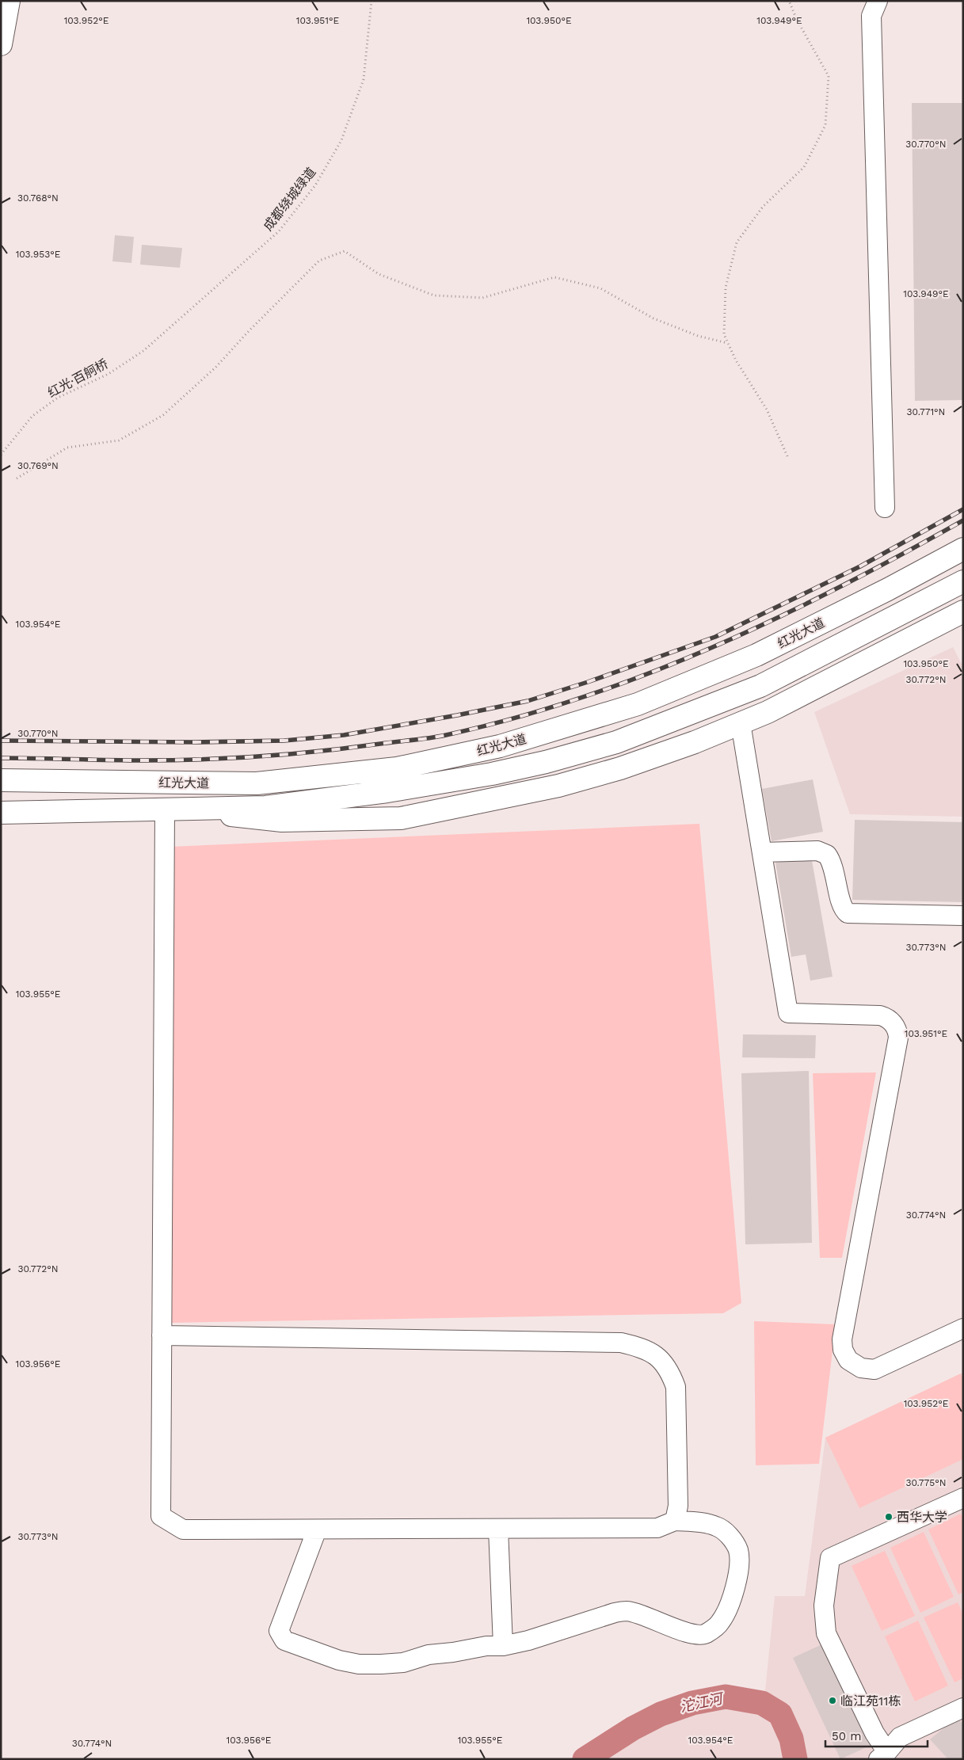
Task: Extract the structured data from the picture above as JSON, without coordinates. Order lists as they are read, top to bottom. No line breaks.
{"streets":{"main road":["红光大道"],"path":["成都绕城绿道","红光·百舸桥"]},"crossings":[["成都绕城绿道","红光·百舸桥"]],"water":["沱江河"],"places":["西华大学","临江苑11栋"],"scale_bar":"50 m","coordinates":["103.949°E","103.952°E","103.951°E","103.950°E","30.770°N","30.768°N","103.953°E","30.771°N","30.769°N","103.954°E","30.772°N","30.773°N","103.955°E","30.774°N","103.956°E","30.775°N"]}
